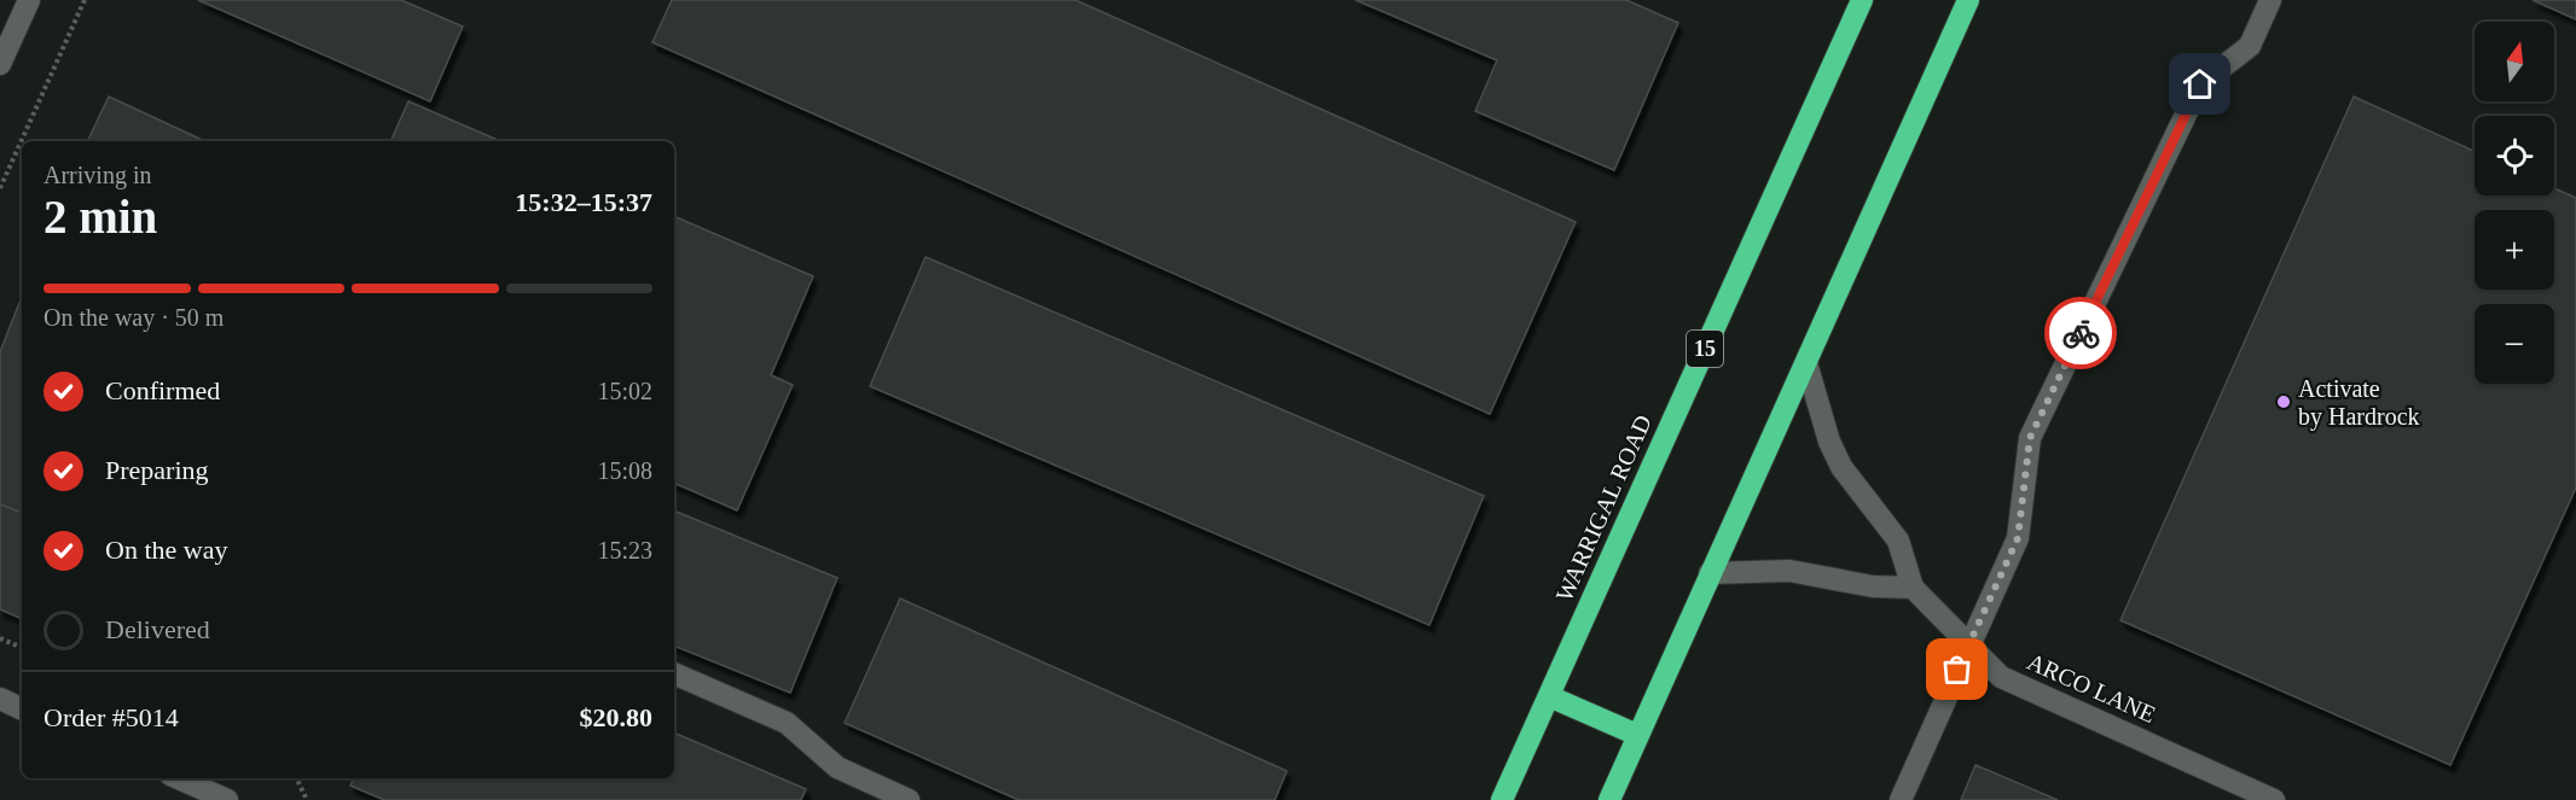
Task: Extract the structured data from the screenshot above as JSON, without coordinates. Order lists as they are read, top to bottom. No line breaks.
{"streets":{"highway":["15","WARRIGAL ROAD"],"street":["ARCO LANE"]},"places":["Activate by Hardrock"],"north":"top","page":{"map_buttons":["+","−"],"heading":["2 min","Arriving in","15:32–15:37"],"panel":["Order #5014","$20.80"],"bar":"On the way · 50 m","list":[["Confirmed","15:02"],["Preparing","15:08"],["On the way","15:23"],"Delivered"]}}
